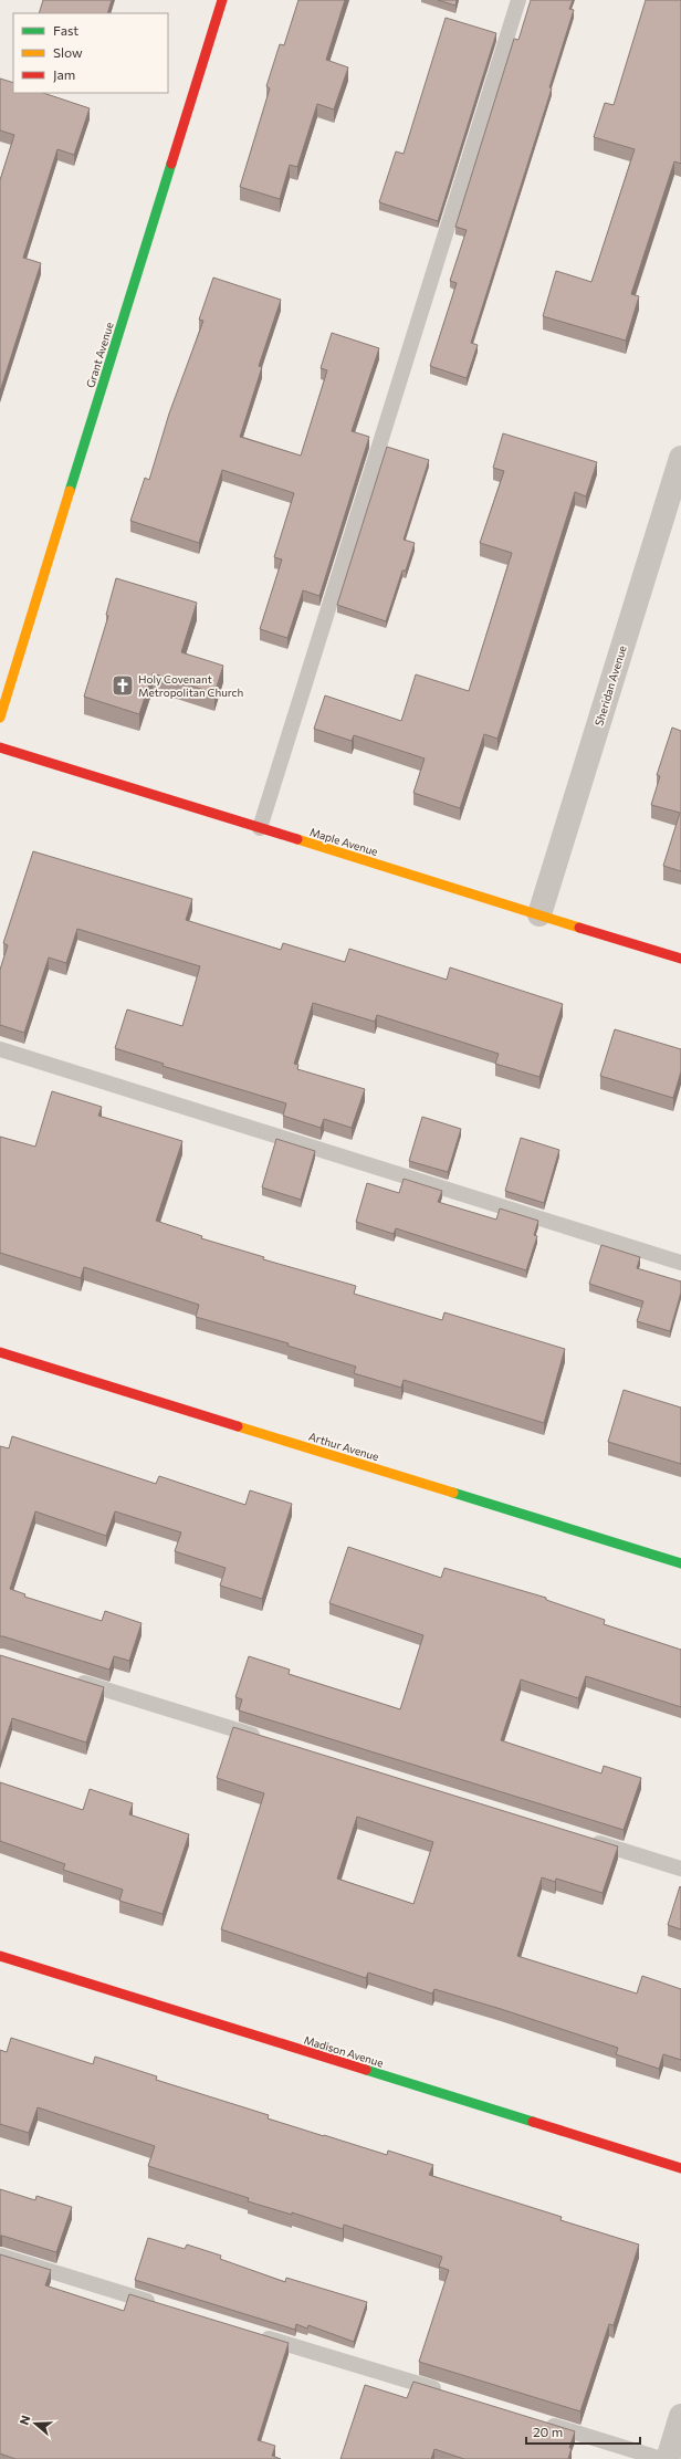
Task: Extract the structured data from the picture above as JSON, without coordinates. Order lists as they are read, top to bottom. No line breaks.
{"streets":{"street":["Grant Avenue","Sheridan Avenue","Maple Avenue","Arthur Avenue","Madison Avenue"]},"crossings":[["Sheridan Avenue","Maple Avenue"]],"places":{"church":["Holy Covenant Metropolitan Church"]},"legend":["Fast","Slow","Jam"],"scale_bar":"20 m","north":"left"}
